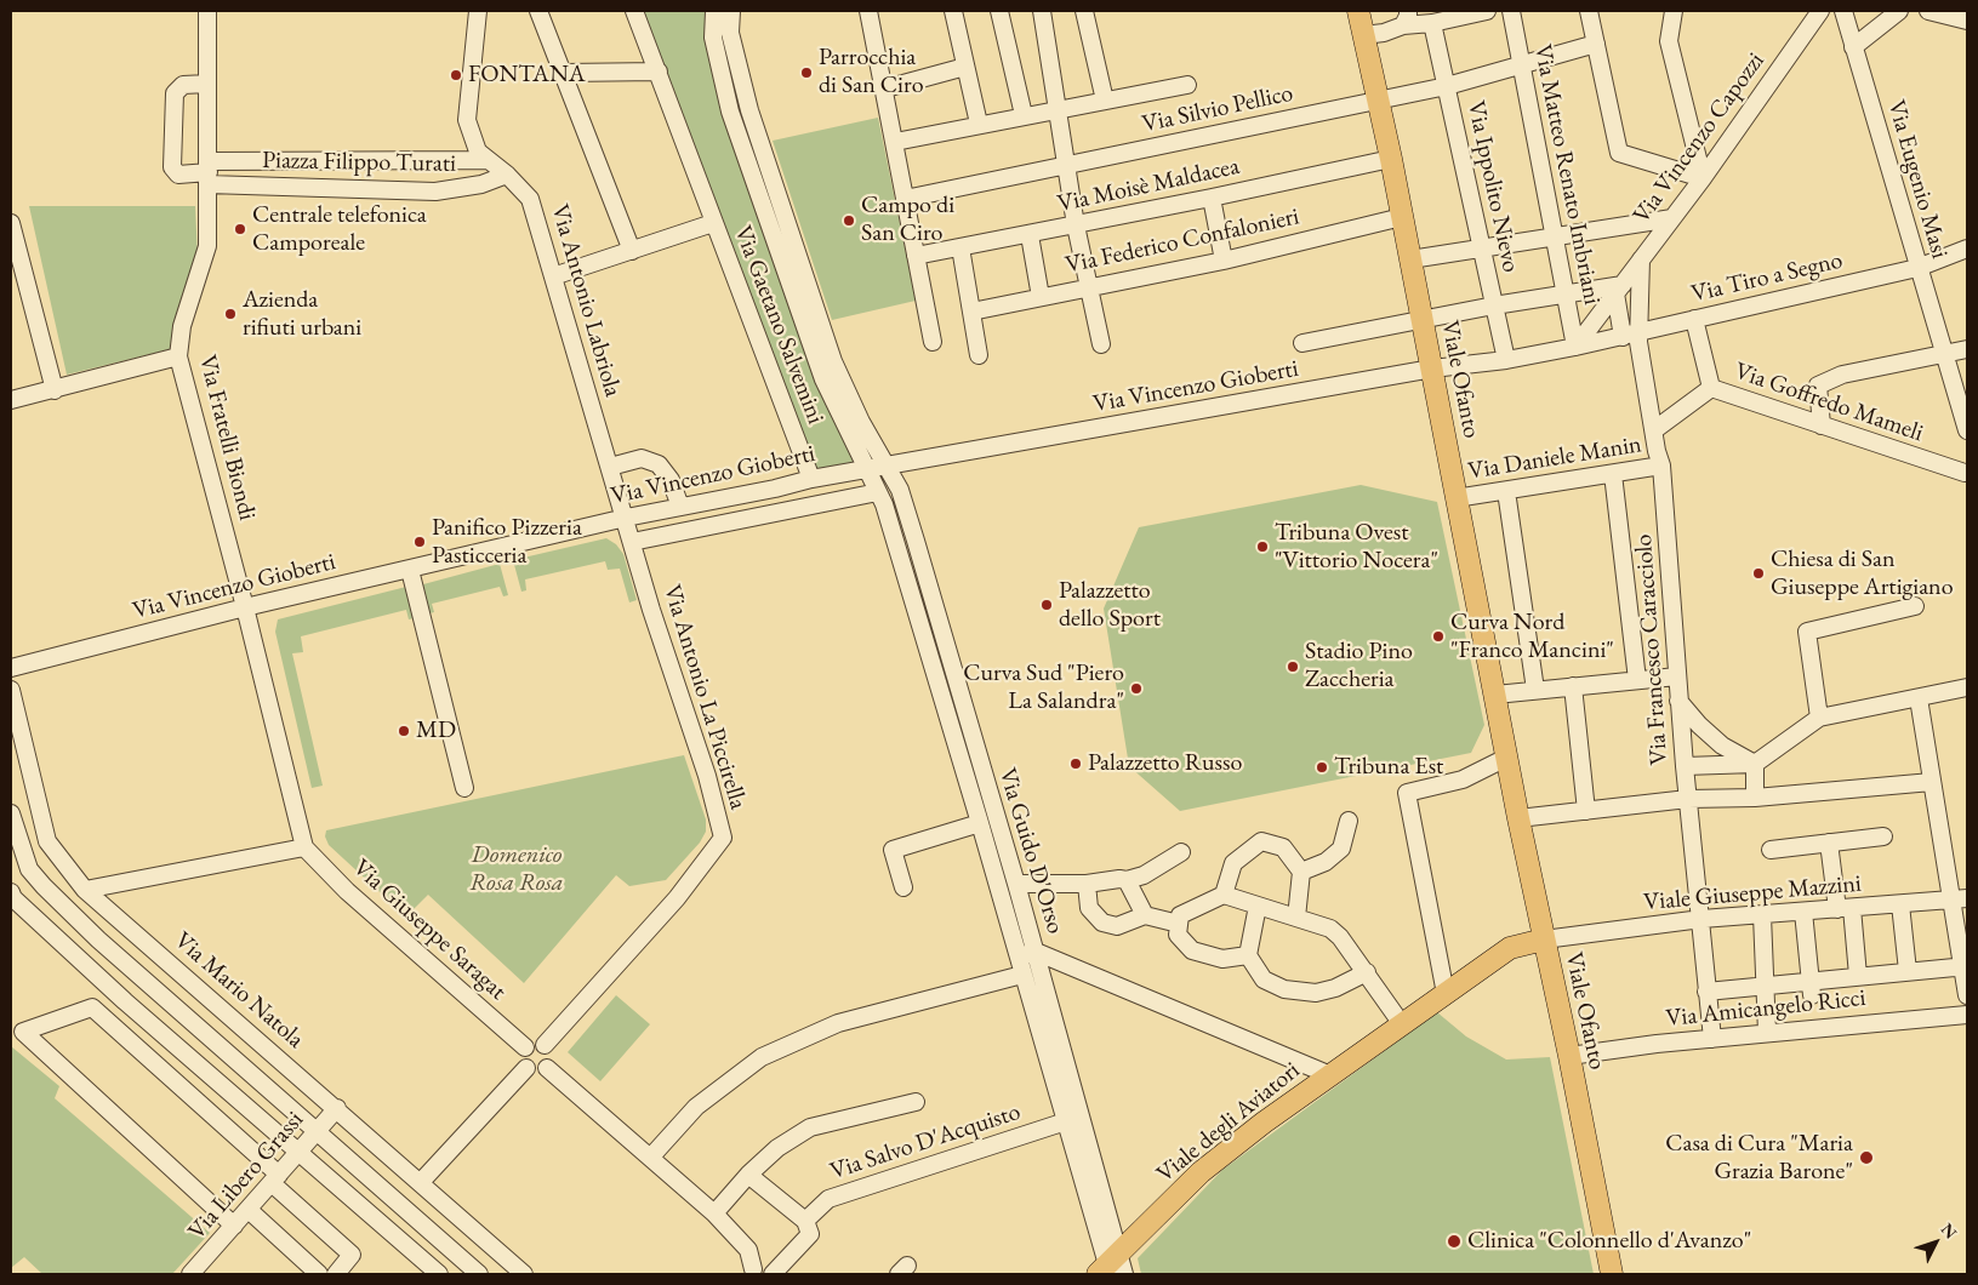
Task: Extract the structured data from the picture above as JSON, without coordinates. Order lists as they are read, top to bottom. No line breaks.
{"streets":{"main road":["Viale Ofanto","Viale degli Aviatori"],"street":["Via Silvio Pellico","Via Vincenzo Capozzi","Piazza Filippo Turati","Via Matteo Renato Imbriani","Via Eugenio Masi","Via Moisè Maldacea","Via Ippolito Nievo","Via Federico Confalonieri","Via Tiro a Segno","Via Antonio Labriola","Via Gaetano Salvemini","Via Vincenzo Gioberti","Via Goffredo Mameli","Via Fratelli Biondi","Via Daniele Manin","Via Francesco Caracciolo","Via Antonio La Piccirella","Via Guido D'Orso","Viale Giuseppe Mazzini","Via Giuseppe Saragat","Via Mario Natola","Via Amicangelo Ricci","Via Salvo D'Acquisto","Via Libero Grassi"]},"crossings":[["Via Silvio Pellico","Via Matteo Renato Imbriani"],["Via Silvio Pellico","Via Ippolito Nievo"],["Via Silvio Pellico","Viale Ofanto"],["Via Vincenzo Capozzi","Via Matteo Renato Imbriani"],["Via Vincenzo Capozzi","Via Tiro a Segno"],["Via Vincenzo Capozzi","Via Francesco Caracciolo"],["Piazza Filippo Turati","Via Antonio Labriola"],["Piazza Filippo Turati","Via Fratelli Biondi"],["Via Matteo Renato Imbriani","Via Tiro a Segno"],["Via Eugenio Masi","Via Tiro a Segno"],["Via Moisè Maldacea","Viale Ofanto"],["Via Ippolito Nievo","Via Tiro a Segno"],["Via Ippolito Nievo","Via Vincenzo Gioberti"],["Via Federico Confalonieri","Viale Ofanto"],["Via Tiro a Segno","Via Vincenzo Gioberti"],["Via Tiro a Segno","Via Goffredo Mameli"],["Via Tiro a Segno","Via Francesco Caracciolo"],["Via Antonio Labriola","Via Gaetano Salvemini"],["Via Antonio Labriola","Via Vincenzo Gioberti"],["Via Antonio Labriola","Via Antonio La Piccirella"],["Via Gaetano Salvemini","Via Vincenzo Gioberti"],["Via Gaetano Salvemini","Via Guido D'Orso"],["Viale Ofanto","Via Vincenzo Gioberti"],["Viale Ofanto","Via Daniele Manin"],["Viale Ofanto","Viale Giuseppe Mazzini"],["Viale Ofanto","Via Amicangelo Ricci"],["Viale Ofanto","Viale degli Aviatori"],["Via Vincenzo Gioberti","Via Fratelli Biondi"],["Via Vincenzo Gioberti","Via Antonio La Piccirella"],["Via Vincenzo Gioberti","Via Guido D'Orso"],["Via Daniele Manin","Via Francesco Caracciolo"],["Via Francesco Caracciolo","Viale Giuseppe Mazzini"],["Via Francesco Caracciolo","Via Amicangelo Ricci"],["Via Antonio La Piccirella","Via Giuseppe Saragat"],["Via Guido D'Orso","Viale degli Aviatori"],["Via Guido D'Orso","Via Salvo D'Acquisto"],["Viale Giuseppe Mazzini","Viale degli Aviatori"],["Via Mario Natola","Via Libero Grassi"]],"parks":["Domenico Rosa Rosa"],"places":["Parrocchia di San Ciro","FONTANA","Campo di San Ciro","Centrale telefonica Camporeale","Azienda rifiuti urbani","Panifico Pizzeria Pasticceria","Tribuna Ovest \"Vittorio Nocera\"","Chiesa di San Giuseppe Artigiano","Palazzetto dello Sport","Curva Nord \"Franco Mancini\"","Stadio Pino Zaccheria","Curva Sud \"Piero La Salandra\"","MD","Palazzetto Russo","Tribuna Est","Casa di Cura \"Maria Grazia Barone\"","Clinica \"Colonnello d'Avanzo\""],"north":"top right"}
